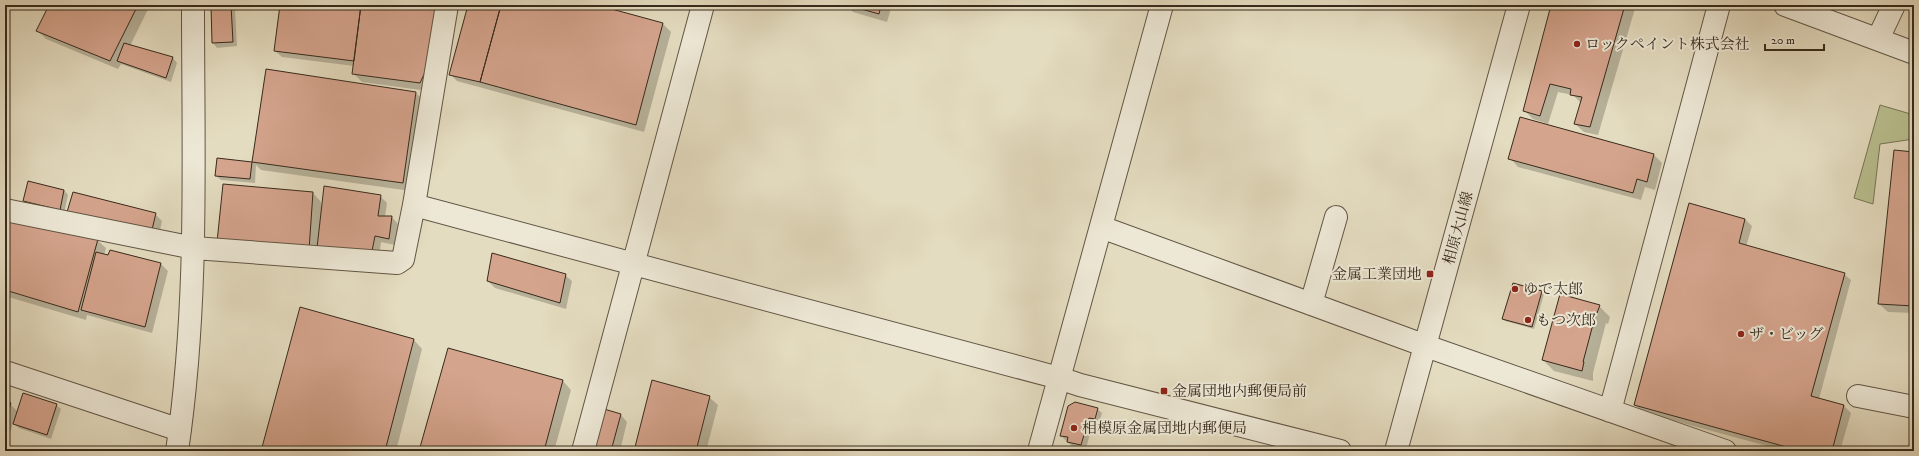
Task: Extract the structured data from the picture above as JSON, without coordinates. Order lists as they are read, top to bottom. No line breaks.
{"streets":{"street":["相原大山線"]},"places":{"other":["ロックペイント株式会社","ゆで太郎","もつ次郎","ザ・ビッグ","相模原金属団地内郵便局"],"transit":["金属工業団地","金属団地内郵便局前"]},"scale_bar":"20 m"}
